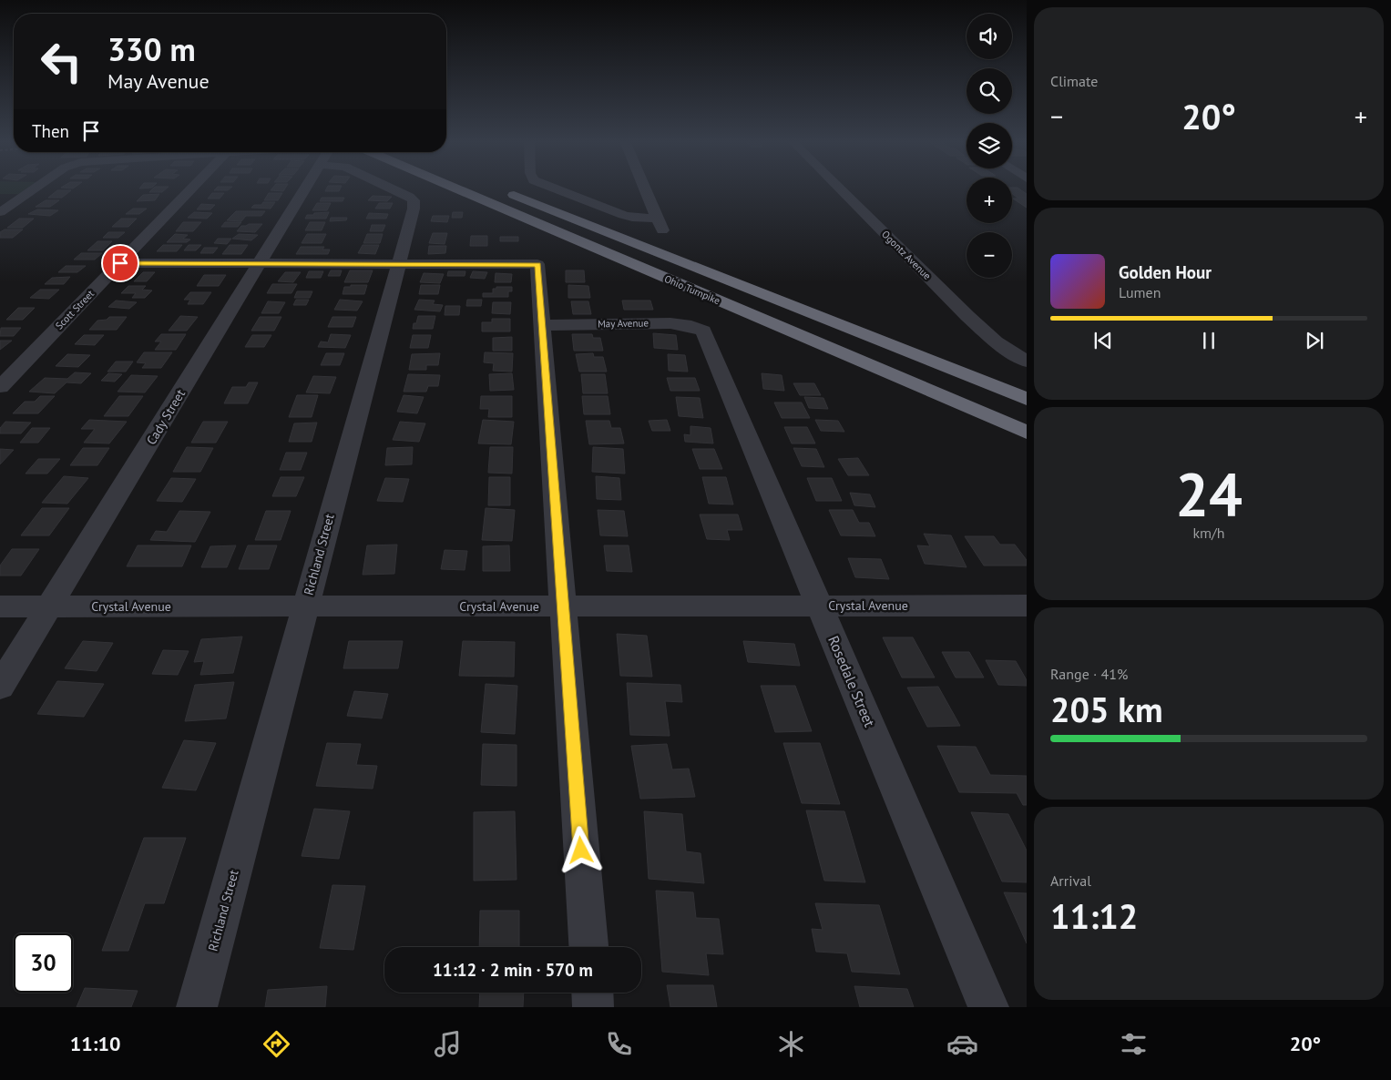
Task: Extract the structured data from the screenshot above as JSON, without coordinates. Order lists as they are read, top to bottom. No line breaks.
{"streets":{"highway":["Ohio Turnpike"],"street":["Ogontz Avenue","Scott Street","May Avenue","Cady Street","Richland Street","Crystal Avenue","Rosedale Street"]},"crossings":[["May Avenue","Rosedale Street"],["Cady Street","Crystal Avenue"],["Richland Street","Crystal Avenue"],["Crystal Avenue","Rosedale Street"]],"page":{"tile":["Climate",["24","km/h"],["Range · 41%","205 km"],["Arrival","11:12"]],"map_buttons":["+","−"],"turn":["330 m","May Avenue"],"heat":["−","20°","+"],"then":"Then","song":["Golden Hour","Lumen"],"limit":"30","trip":"11:12 · 2 min · 570 m","tabs":["11:10","20°"]}}
